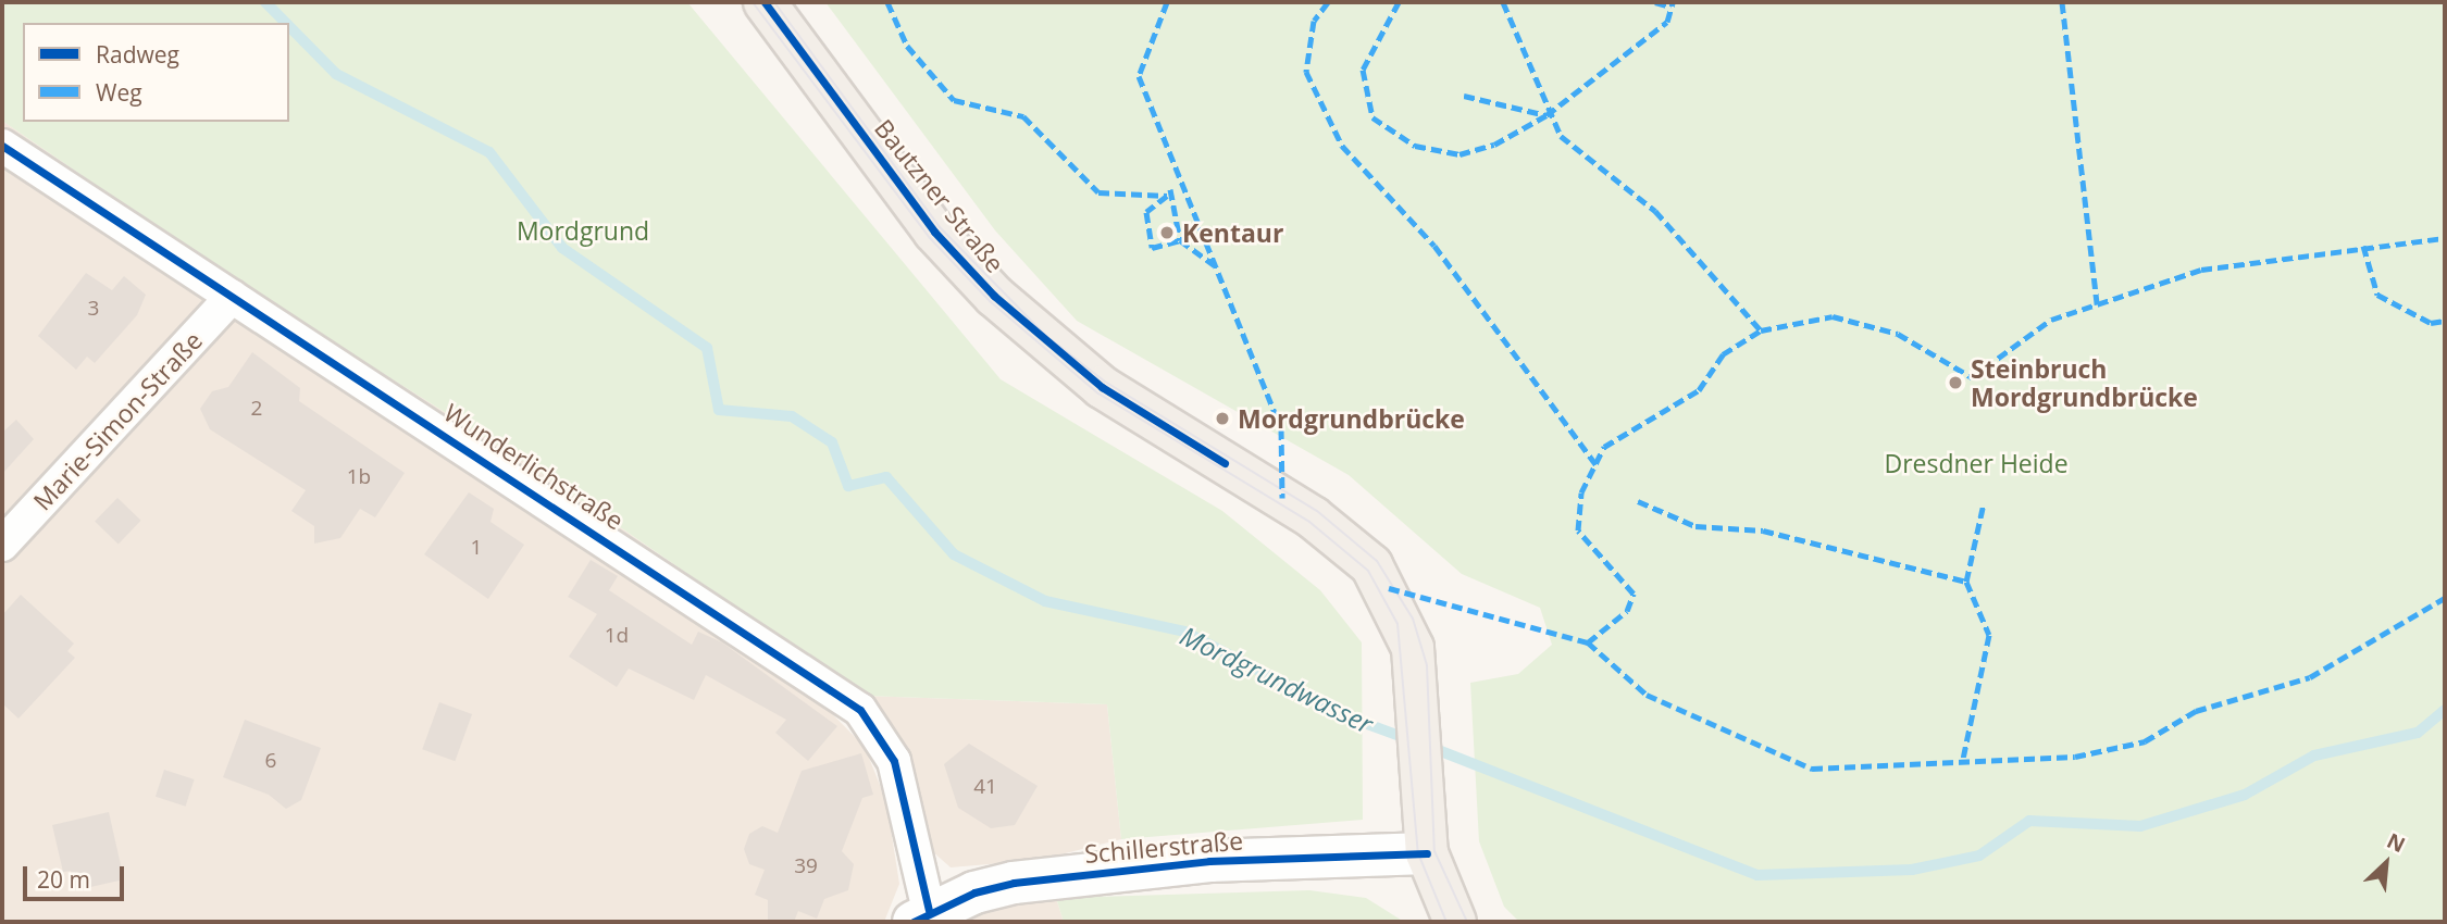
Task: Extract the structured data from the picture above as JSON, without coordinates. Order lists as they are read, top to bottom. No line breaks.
{"streets":{"main road":["Bautzner Straße"],"street":["Marie-Simon-Straße","Wunderlichstraße","Schillerstraße"]},"crossings":[["Bautzner Straße","Schillerstraße"],["Marie-Simon-Straße","Wunderlichstraße"],["Wunderlichstraße","Schillerstraße"]],"water":["Mordgrundwasser"],"parks":["Mordgrund","Dresdner Heide"],"places":["Kentaur","Steinbruch Mordgrundbrücke","Mordgrundbrücke"],"house_numbers":["3","2","1b","1","1d","6","41","39"],"legend":["Radweg","Weg"],"scale_bar":"20 m","north":"top right"}
